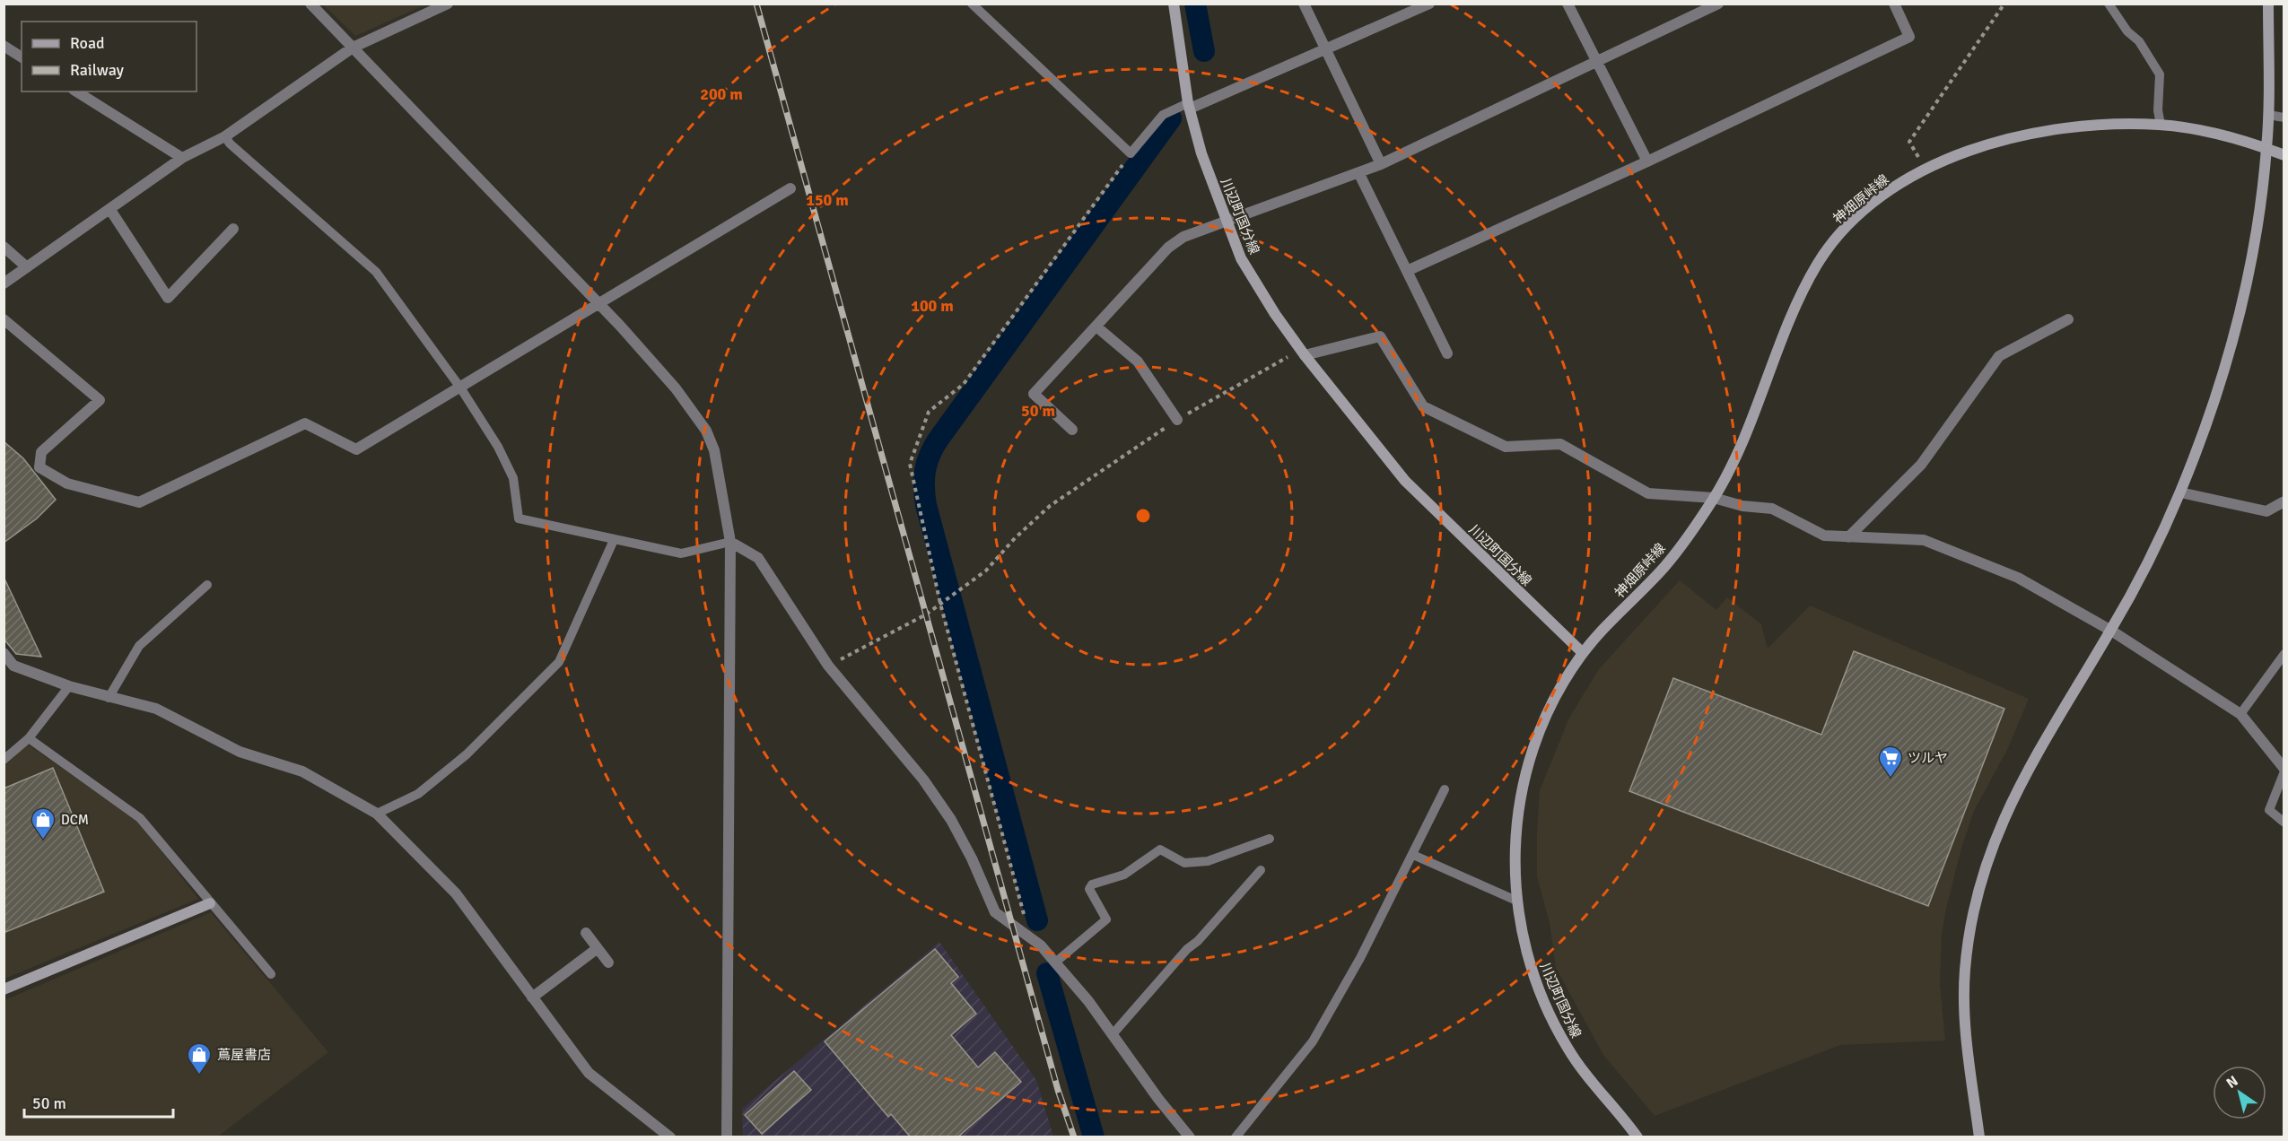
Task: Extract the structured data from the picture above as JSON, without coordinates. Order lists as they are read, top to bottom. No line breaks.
{"streets":{"street":["神畑原峠線","川辺町国分線"]},"crossings":[["神畑原峠線","川辺町国分線"]],"places":{"supermarket":["ツルヤ"],"shop":["DCM","蔦屋書店"]},"legend":["Road","Railway"],"scale_bar":"50 m","north":"top left","rings":["200 m","150 m","100 m","50 m"]}
